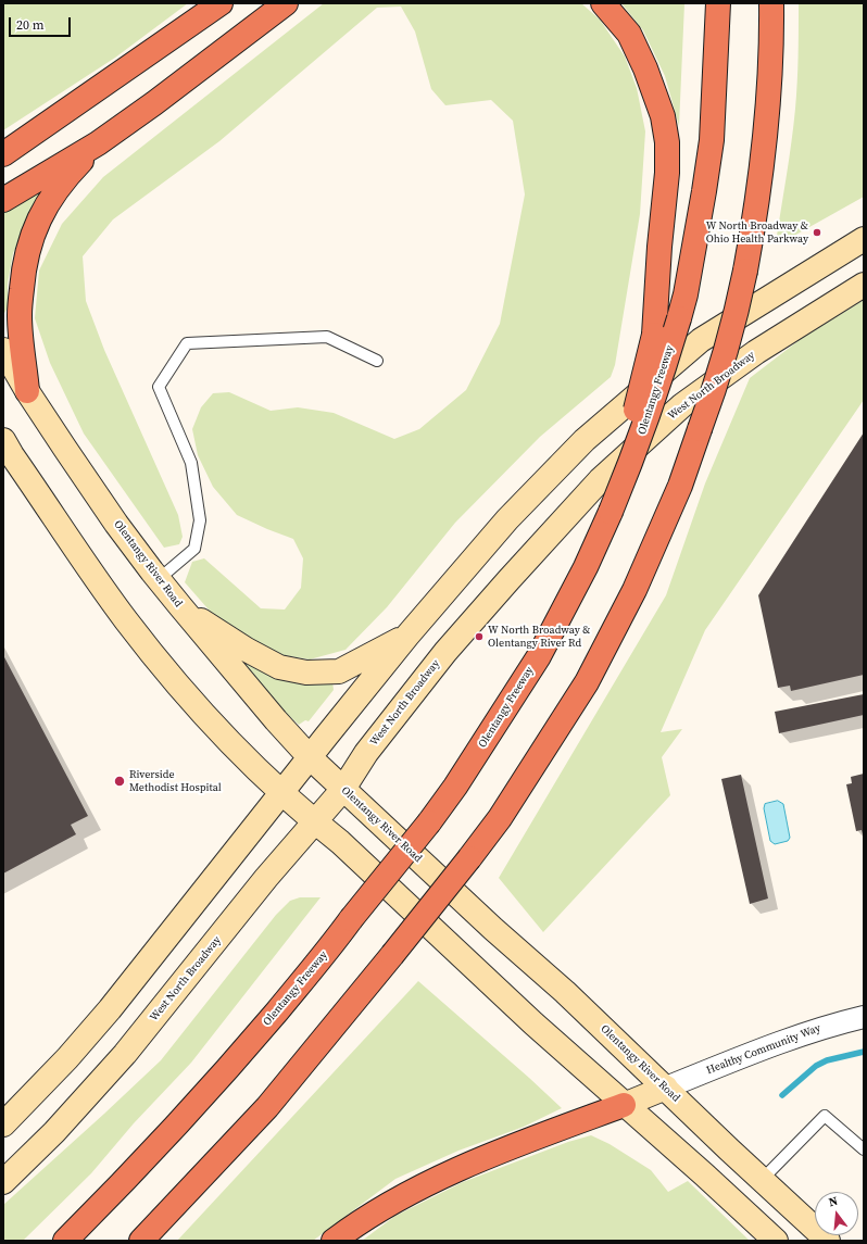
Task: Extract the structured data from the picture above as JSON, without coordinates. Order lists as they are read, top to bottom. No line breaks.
{"streets":{"highway":["Olentangy Freeway"],"main road":["West North Broadway","Olentangy River Road"],"street":["Healthy Community Way"]},"crossings":[["West North Broadway","Olentangy River Road"],["Olentangy River Road","Healthy Community Way"]],"places":["W North Broadway & Ohio Health Parkway","W North Broadway & Olentangy River Rd","Riverside Methodist Hospital"],"scale_bar":"20 m","north":"top"}
